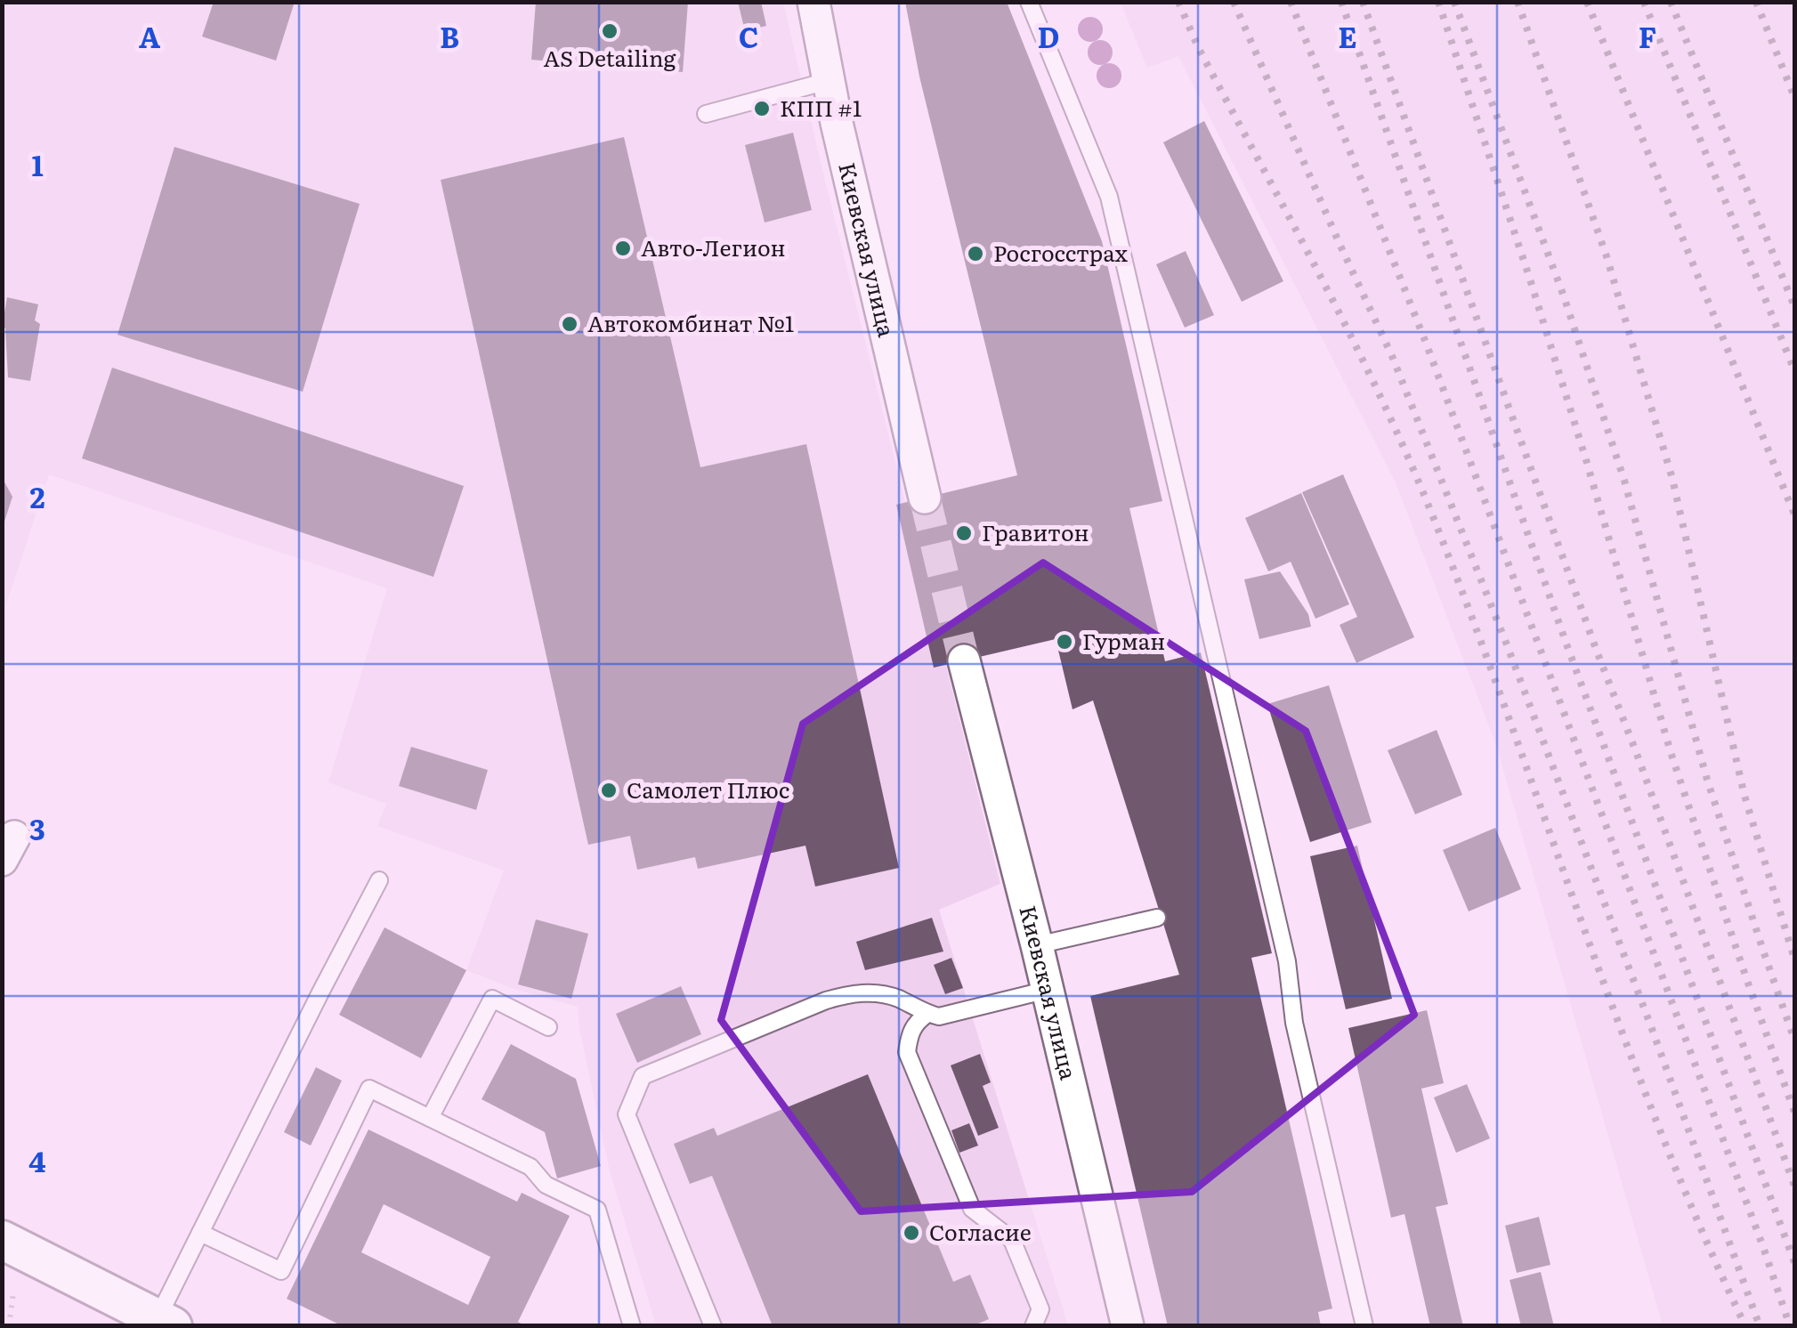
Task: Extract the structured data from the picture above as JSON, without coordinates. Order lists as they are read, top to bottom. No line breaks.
{"streets":{"street":["Киевская улица"]},"places":["AS Detailing","КПП #1","Авто-Легион","Росгосстрах","Автокомбинат №1","Гравитон","Гурман","Самолет Плюс","Согласие"],"grid":{"columns":["A","B","C","D","E","F"],"rows":["1","2","3","4"]}}
